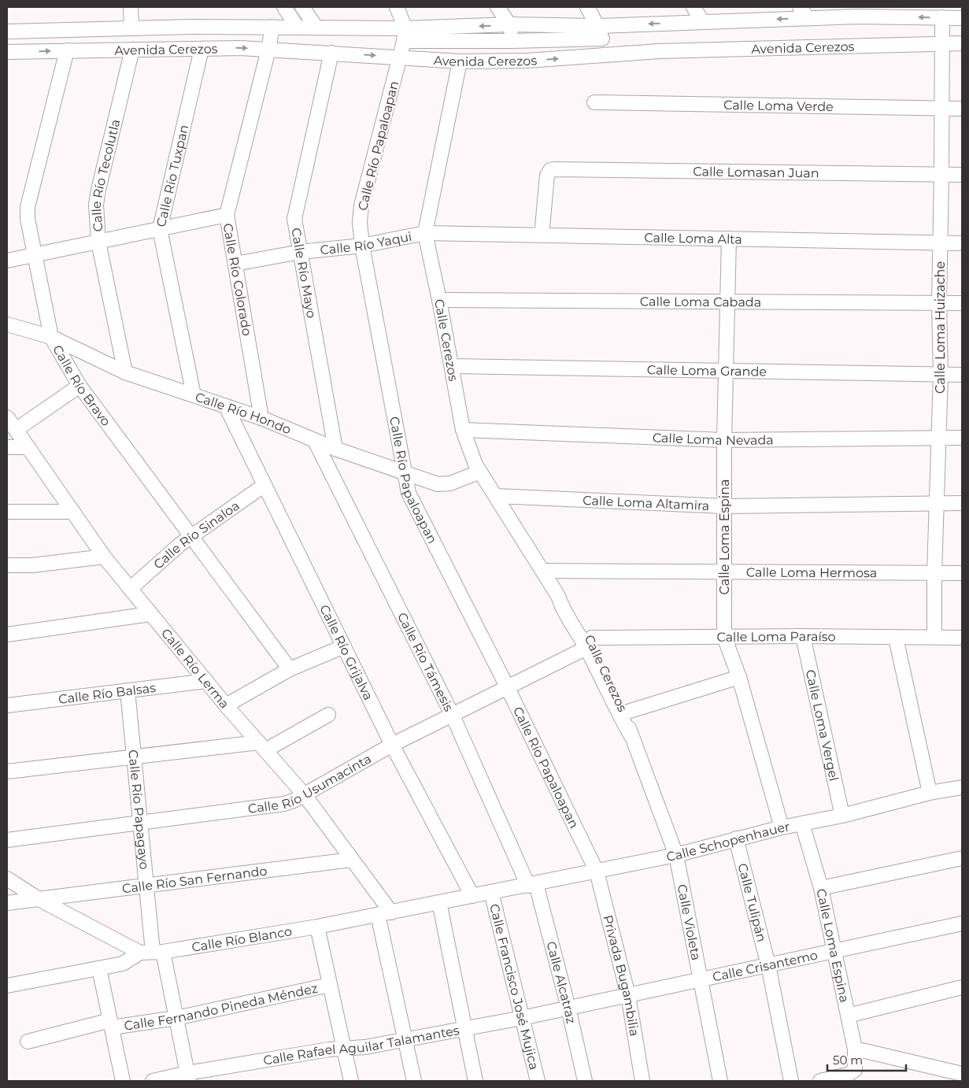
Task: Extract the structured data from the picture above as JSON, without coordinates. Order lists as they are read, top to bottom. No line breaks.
{"streets":{"street":["Avenida Cerezos","Calle Loma Verde","Calle Río Papaloapan","Calle Lomasan Juan","Calle Río Tecolutla","Calle Río Tuxpan","Calle Loma Alta","Calle Río Yaqui","Calle Río Mayo","Calle Río Colorado","Calle Loma Cabada","Calle Loma Huizache","Calle Cerezos","Calle Loma Grande","Calle Río Bravo","Calle Río Hondo","Calle Loma Nevada","Calle Loma Altamira","Calle Río Sinaloa","Calle Loma Espina","Calle Loma Hermosa","Calle Loma Paraíso","Calle Río Grijalva","Calle Río Támesis","Calle Río Lerma","Calle Río Balsas","Calle Loma Vergel","Calle Río Usumacinta","Calle Río Papagayo","Calle Schopenhauer","Calle Río San Fernando","Calle Tulipán","Calle Violeta","Calle Río Blanco","Calle Crisantemo","Privada Bugambilia","Calle Alcatraz","Calle Francisco José Mujica","Calle Fernando Pineda Méndez","Calle Rafael Aguilar Talamantes"]},"crossings":[["Avenida Cerezos","Calle Río Papaloapan"],["Avenida Cerezos","Calle Río Tecolutla"],["Avenida Cerezos","Calle Río Tuxpan"],["Avenida Cerezos","Calle Río Mayo"],["Avenida Cerezos","Calle Río Colorado"],["Avenida Cerezos","Calle Loma Huizache"],["Avenida Cerezos","Calle Cerezos"],["Avenida Cerezos","Calle Río Bravo"],["Calle Loma Verde","Calle Loma Huizache"],["Calle Río Papaloapan","Calle Río Yaqui"],["Calle Río Papaloapan","Calle Río Hondo"],["Calle Río Papaloapan","Calle Río Usumacinta"],["Calle Río Papaloapan","Calle Schopenhauer"],["Calle Río Papaloapan","Privada Bugambilia"],["Calle Lomasan Juan","Calle Loma Alta"],["Calle Lomasan Juan","Calle Loma Huizache"],["Calle Río Tecolutla","Calle Río Hondo"],["Calle Río Tuxpan","Calle Río Hondo"],["Calle Loma Alta","Calle Río Yaqui"],["Calle Loma Alta","Calle Loma Huizache"],["Calle Loma Alta","Calle Cerezos"],["Calle Loma Alta","Calle Loma Espina"],["Calle Río Yaqui","Calle Río Mayo"],["Calle Río Yaqui","Calle Río Colorado"],["Calle Río Yaqui","Calle Cerezos"],["Calle Río Mayo","Calle Río Hondo"],["Calle Río Colorado","Calle Río Hondo"],["Calle Loma Cabada","Calle Loma Huizache"],["Calle Loma Cabada","Calle Cerezos"],["Calle Loma Cabada","Calle Loma Espina"],["Calle Loma Huizache","Calle Loma Grande"],["Calle Loma Huizache","Calle Loma Nevada"],["Calle Loma Huizache","Calle Loma Altamira"],["Calle Loma Huizache","Calle Loma Hermosa"],["Calle Loma Huizache","Calle Loma Paraíso"],["Calle Cerezos","Calle Loma Grande"],["Calle Cerezos","Calle Río Hondo"],["Calle Cerezos","Calle Loma Nevada"],["Calle Cerezos","Calle Loma Altamira"],["Calle Cerezos","Calle Loma Hermosa"],["Calle Cerezos","Calle Loma Paraíso"],["Calle Cerezos","Calle Río Usumacinta"],["Calle Cerezos","Calle Schopenhauer"],["Calle Cerezos","Calle Violeta"],["Calle Loma Grande","Calle Loma Espina"],["Calle Río Bravo","Calle Río Hondo"],["Calle Río Bravo","Calle Río Sinaloa"],["Calle Río Hondo","Calle Río Grijalva"],["Calle Río Hondo","Calle Río Támesis"],["Calle Loma Nevada","Calle Loma Espina"],["Calle Loma Altamira","Calle Loma Espina"],["Calle Río Sinaloa","Calle Río Grijalva"],["Calle Río Sinaloa","Calle Río Lerma"],["Calle Loma Espina","Calle Loma Hermosa"],["Calle Loma Espina","Calle Loma Paraíso"],["Calle Loma Espina","Calle Schopenhauer"],["Calle Loma Espina","Calle Crisantemo"],["Calle Loma Paraíso","Calle Loma Vergel"],["Calle Loma Paraíso","Calle Río Usumacinta"],["Calle Río Grijalva","Calle Río Usumacinta"],["Calle Río Grijalva","Calle Río Blanco"],["Calle Río Támesis","Calle Río Usumacinta"],["Calle Río Támesis","Calle Schopenhauer"],["Calle Río Támesis","Calle Alcatraz"],["Calle Río Lerma","Calle Río Balsas"],["Calle Río Lerma","Calle Río Usumacinta"],["Calle Río Lerma","Calle Río San Fernando"],["Calle Río Lerma","Calle Río Blanco"],["Calle Río Balsas","Calle Río Papagayo"],["Calle Loma Vergel","Calle Schopenhauer"],["Calle Río Usumacinta","Calle Río Papagayo"],["Calle Río Papagayo","Calle Río San Fernando"],["Calle Río Papagayo","Calle Río Blanco"],["Calle Río Papagayo","Calle Fernando Pineda Méndez"],["Calle Río Papagayo","Calle Rafael Aguilar Talamantes"],["Calle Schopenhauer","Calle Tulipán"],["Calle Schopenhauer","Calle Violeta"],["Calle Schopenhauer","Calle Río Blanco"],["Calle Schopenhauer","Privada Bugambilia"],["Calle Schopenhauer","Calle Alcatraz"],["Calle Schopenhauer","Calle Francisco José Mujica"],["Calle Tulipán","Calle Crisantemo"],["Calle Violeta","Calle Crisantemo"],["Calle Río Blanco","Calle Francisco José Mujica"],["Calle Crisantemo","Privada Bugambilia"],["Calle Crisantemo","Calle Alcatraz"],["Calle Crisantemo","Calle Rafael Aguilar Talamantes"],["Calle Alcatraz","Calle Rafael Aguilar Talamantes"],["Calle Francisco José Mujica","Calle Rafael Aguilar Talamantes"]],"scale_bar":"50 m"}
